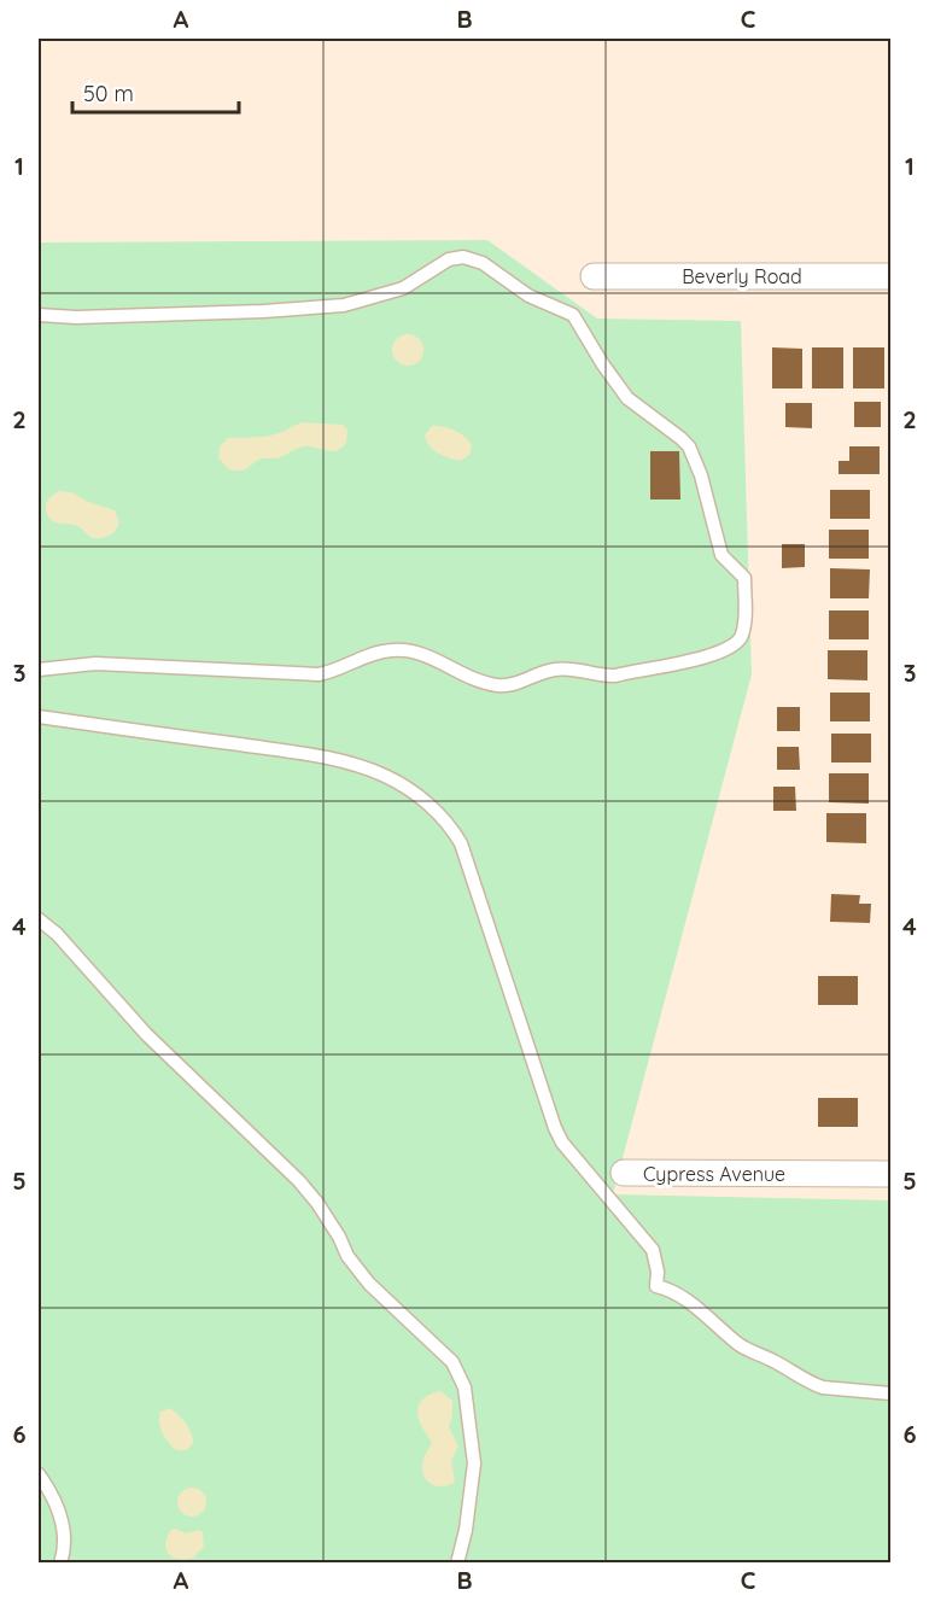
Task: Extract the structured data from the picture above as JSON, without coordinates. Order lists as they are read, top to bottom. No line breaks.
{"streets":{"street":["Beverly Road","Cypress Avenue"]},"scale_bar":"50 m","grid":{"columns":["A","B","C"],"rows":["1","2","3","4","5","6"]}}
